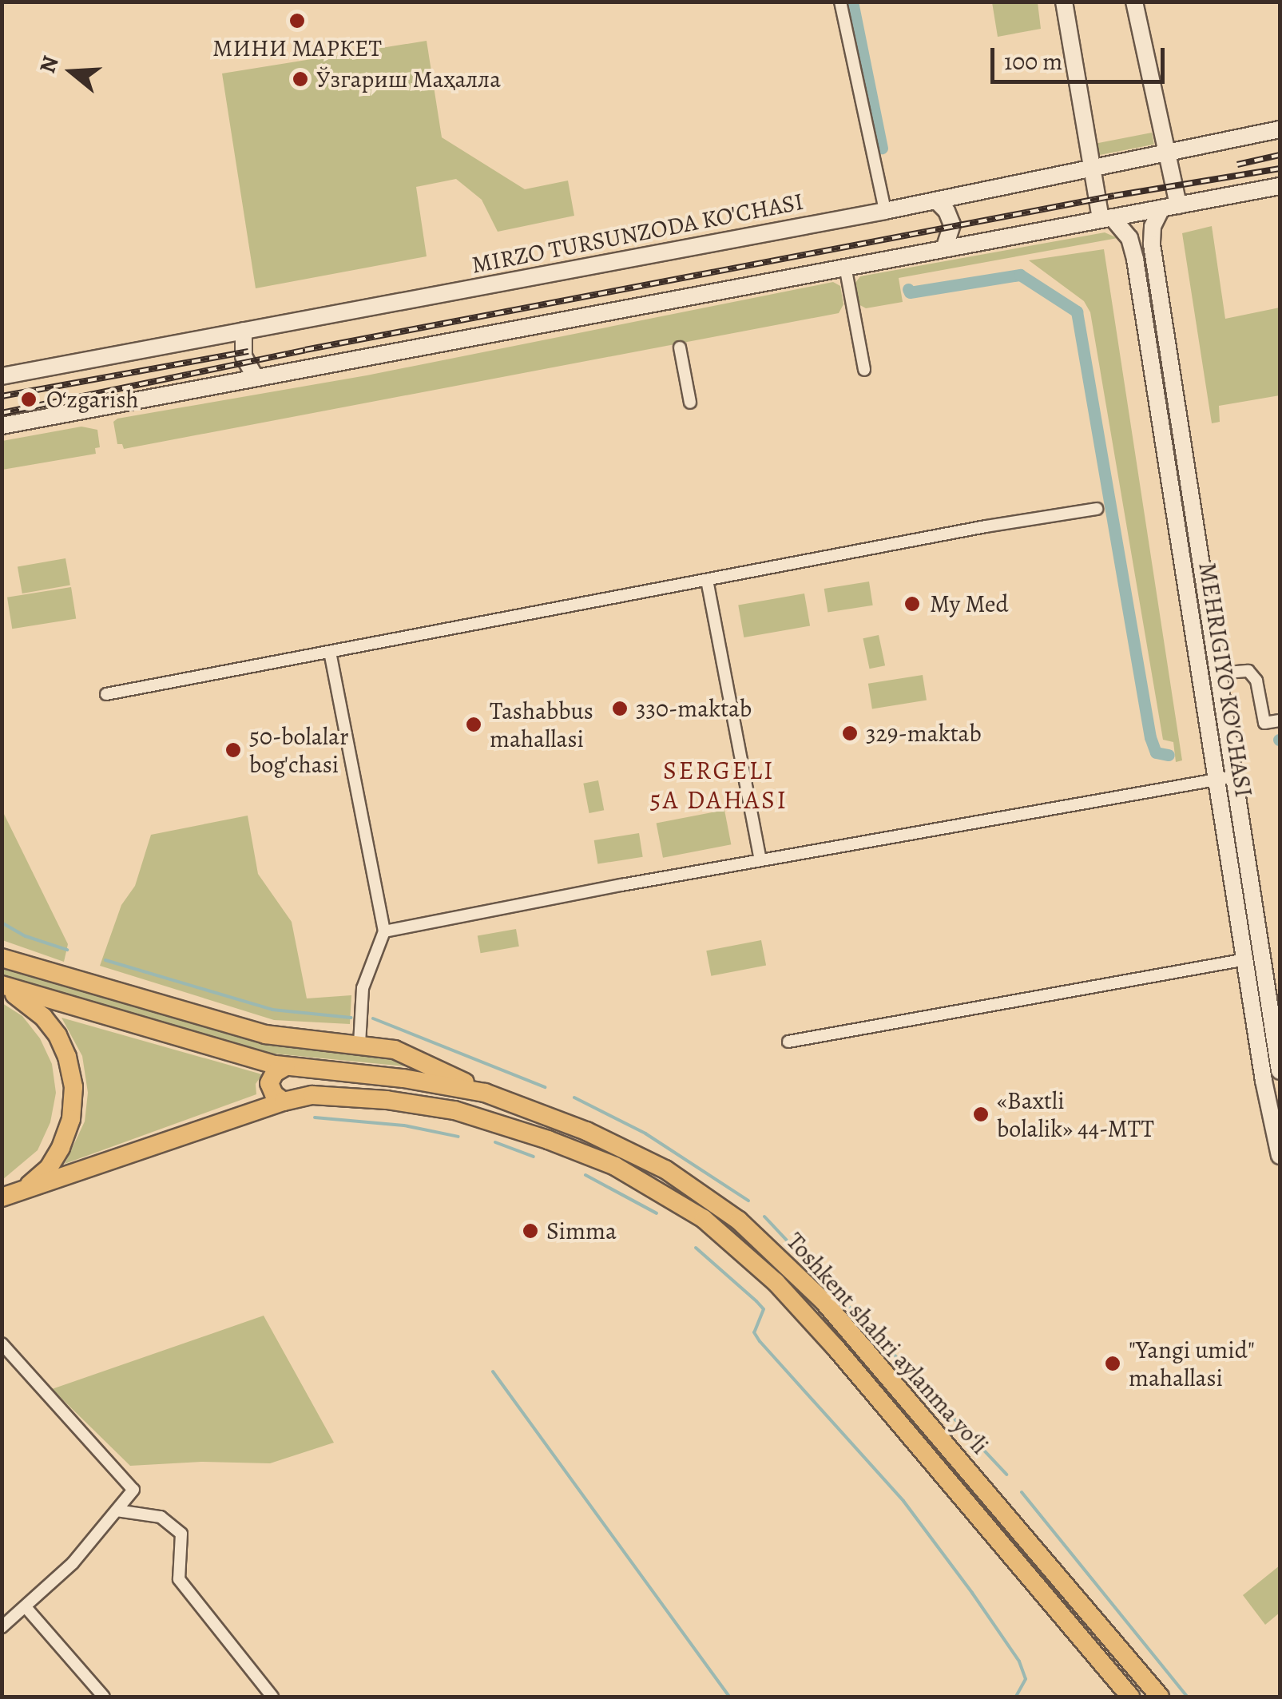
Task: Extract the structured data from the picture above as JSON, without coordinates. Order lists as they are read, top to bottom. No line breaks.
{"streets":{"highway":["Toshkent shahri aylanma yoʻli"],"main road":["MIRZO TURSUNZODA KO'CHASI","MEHRIGIYO KO'CHASI"]},"crossings":[["MIRZO TURSUNZODA KO'CHASI","MEHRIGIYO KO'CHASI"]],"districts":["SERGELI 5A DAHASI"],"places":["МИНИ МАРКЕТ","Ўзгариш Маҳалла","O‘zgarish","My Med","330-maktab","Tashabbus mahallasi","329-maktab","50-bolalar bog'chasi","«Baxtli bolalik» 44-MTT","Simma","\"Yangi umid\" mahallasi"],"scale_bar":"100 m","north":"left"}
